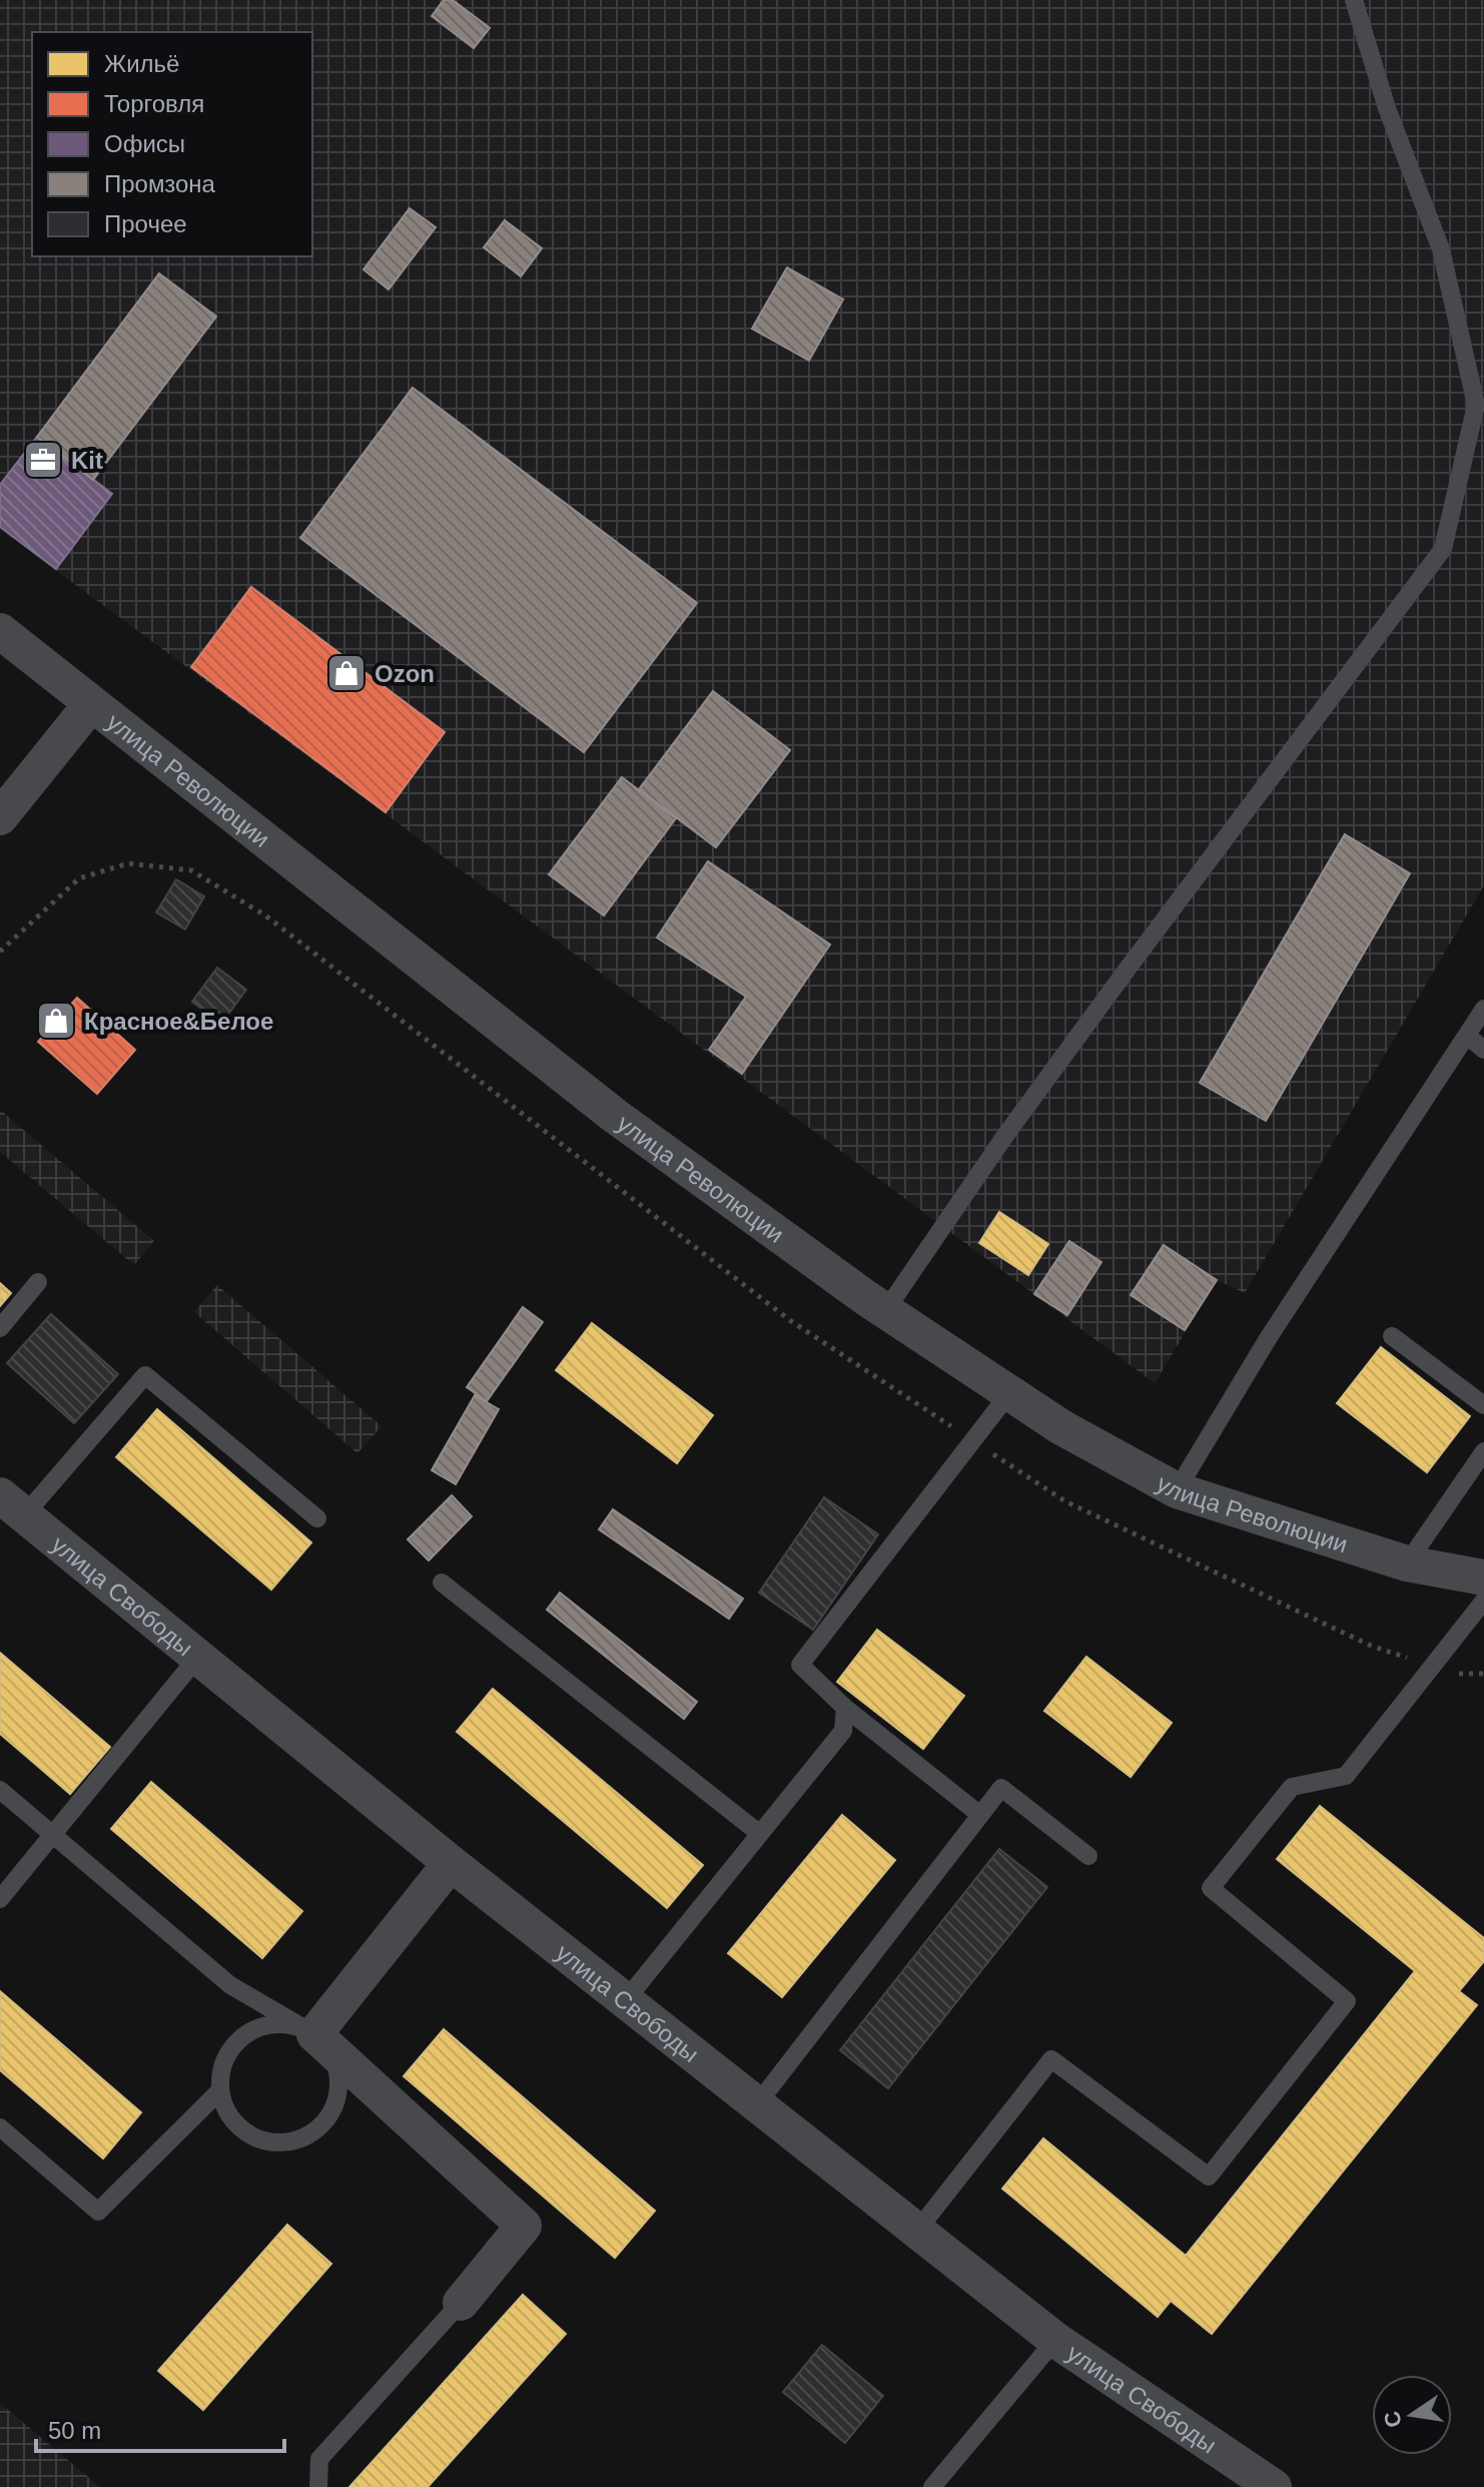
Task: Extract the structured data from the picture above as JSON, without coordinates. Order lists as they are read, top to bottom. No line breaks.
{"streets":{"street":["улица Революции","улица Свободы"]},"places":{"office":["Kit"],"shop":["Ozon","Красное&Белое"]},"legend":["Жильё","Торговля","Офисы","Промзона","Прочее"],"scale_bar":"50 m","north":"left"}
